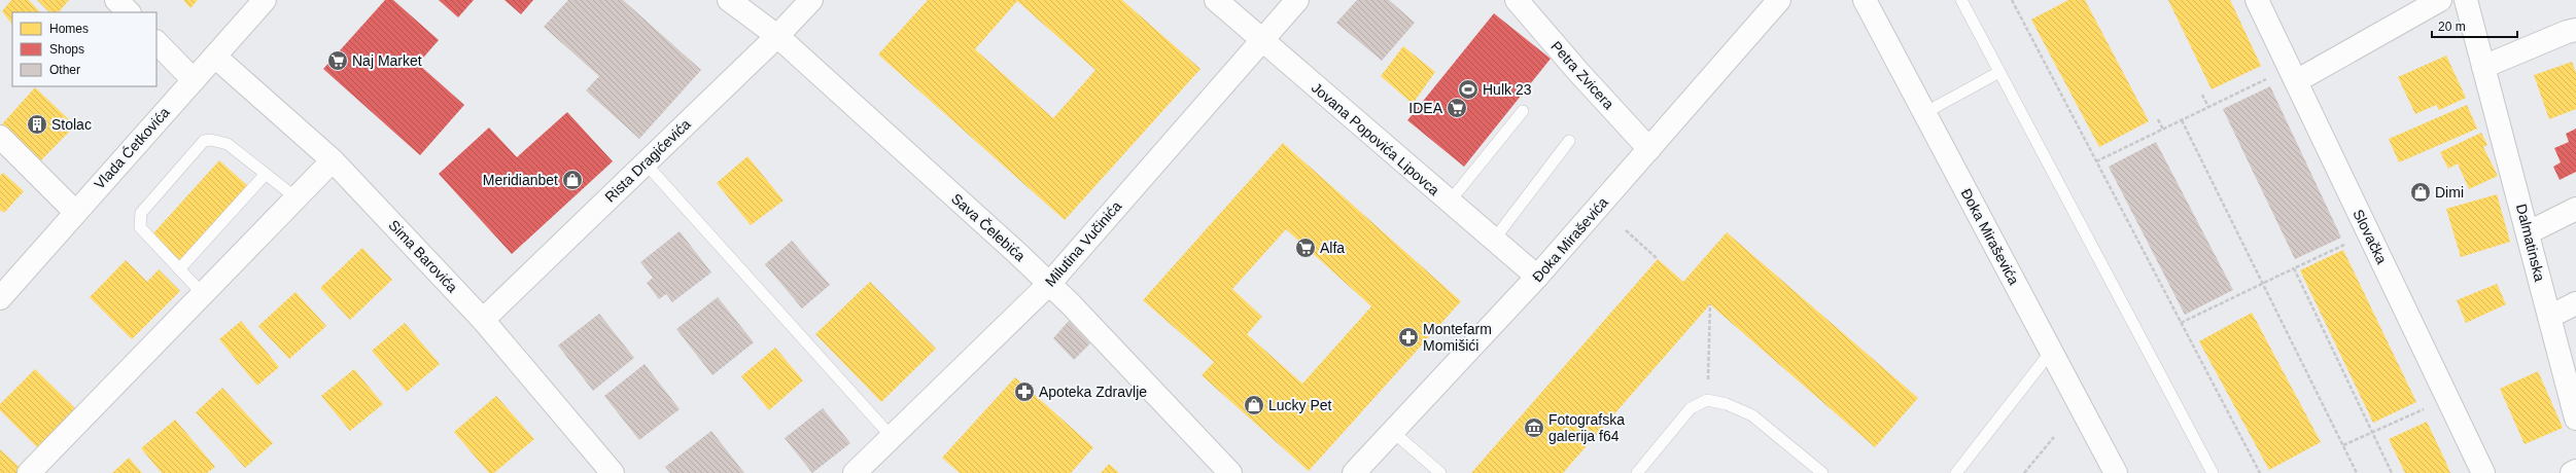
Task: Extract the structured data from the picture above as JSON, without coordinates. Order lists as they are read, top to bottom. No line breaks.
{"streets":{"street":["Petra Zvicera","Jovana Popovića Lipovca","Vlada Ćetkovića","Rista Dragićevića","Sava Čelebića","Đoka Miraševića","Slovačka","Dalmatinska","Milutina Vučinića","Sima Barovića"]},"crossings":[["Petra Zvicera","Đoka Miraševića"],["Jovana Popovića Lipovca","Đoka Miraševića"],["Jovana Popovića Lipovca","Milutina Vučinića"],["Vlada Ćetkovića","Sima Barovića"],["Rista Dragićevića","Sava Čelebića"],["Rista Dragićevića","Sima Barovića"],["Sava Čelebića","Milutina Vučinića"]],"places":{"supermarket":["Naj Market","IDEA","Alfa"],"sports":["Hulk 23"],"building":["Stolac"],"shop":["Meridianbet","Dimi","Lucky Pet"],"pharmacy":["Montefarm Momišići","Apoteka Zdravlje"],"museum":["Fotografska galerija f64"]},"legend":["Homes","Shops","Other"],"scale_bar":"20 m"}
